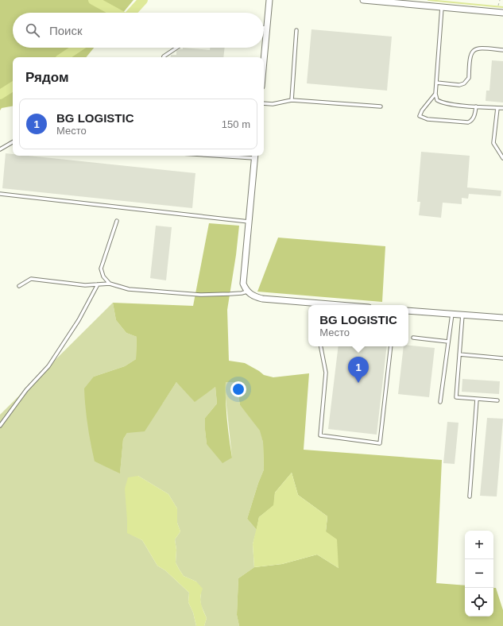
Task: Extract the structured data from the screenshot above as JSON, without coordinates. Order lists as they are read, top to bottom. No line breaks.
{"page":{"search":"Поиск","heading":"Рядом","list":[{"mark":"1","name":"BG LOGISTIC","note":"Место","value":"150 m"}],"popup":["BG LOGISTIC","Место"],"pins":"1","map_buttons":["+","−"]}}
